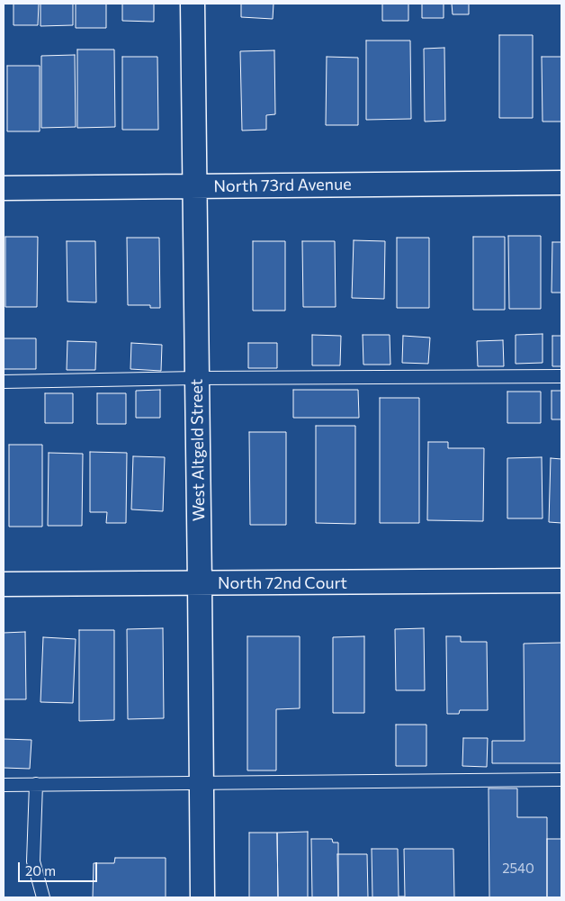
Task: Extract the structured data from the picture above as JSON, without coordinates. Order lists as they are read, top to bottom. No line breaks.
{"streets":{"street":["North 73rd Avenue","West Altgeld Street","North 72nd Court"]},"crossings":[["North 73rd Avenue","West Altgeld Street"],["West Altgeld Street","North 72nd Court"]],"house_numbers":["2540"],"scale_bar":"20 m"}
